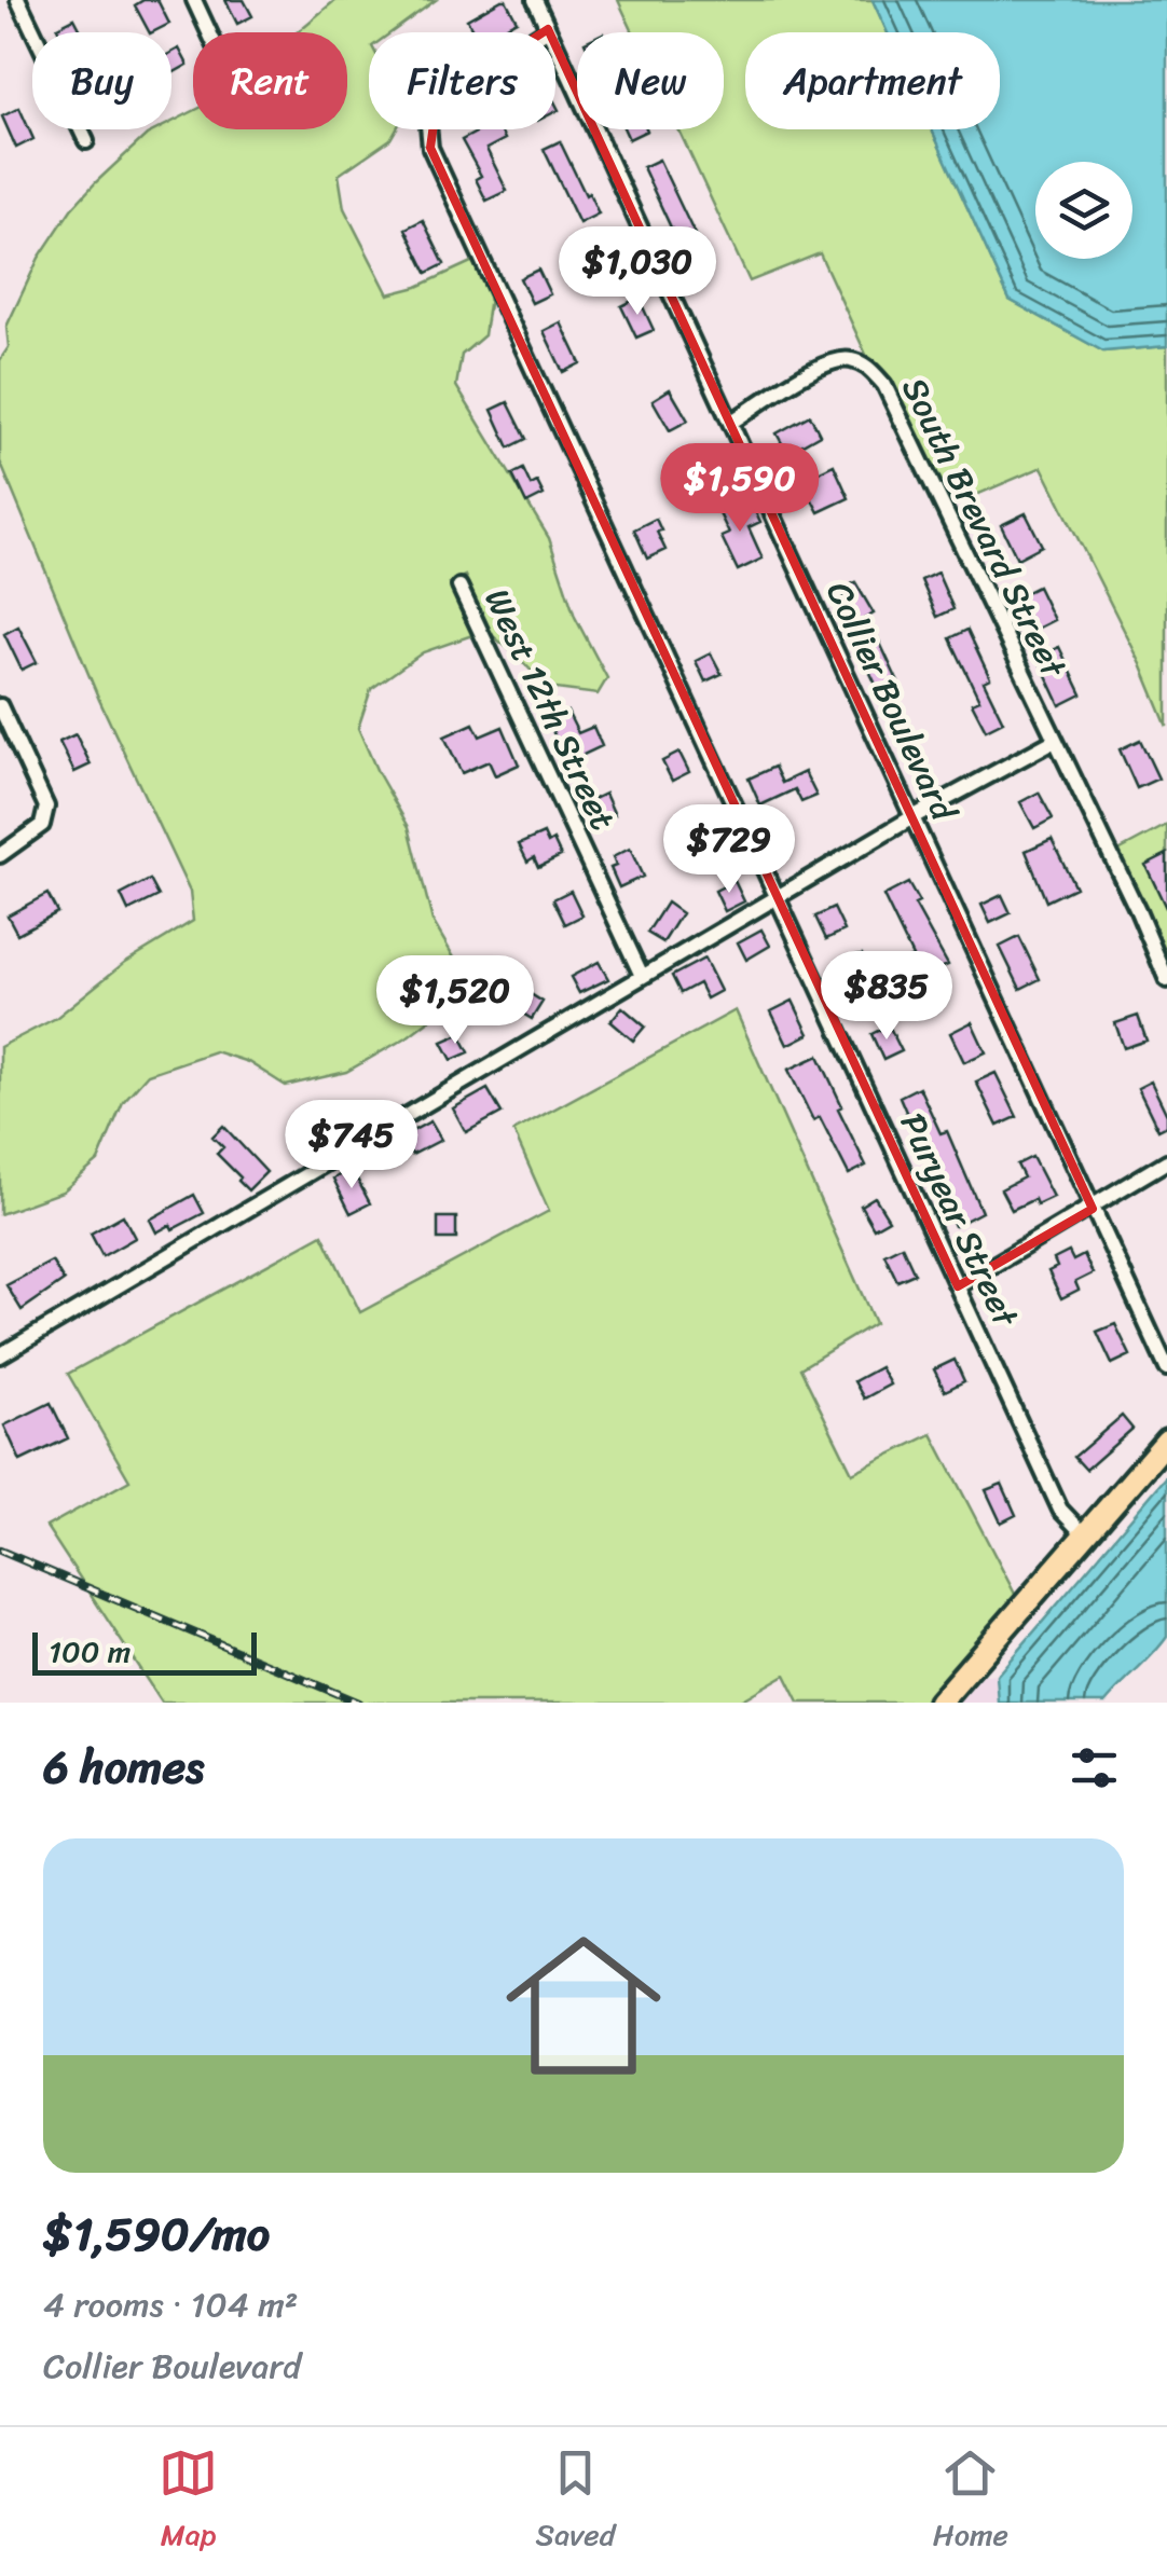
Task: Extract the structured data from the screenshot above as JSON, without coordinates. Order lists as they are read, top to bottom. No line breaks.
{"streets":{"street":["South Brevard Street","Collier Boulevard","West 12th Street","Puryear Street"]},"crossings":[["South Brevard Street","Collier Boulevard"],["Collier Boulevard","Puryear Street"]],"scale_bar":"100 m","page":{"chip":["Buy","Rent","Filters","New","Apartment"],"price":["$1,030","$1,590","$729","$835","$1,520","$745"],"scale":"100 m","heading":"6 homes","list":[{"name":"$1,590/mo","note":"4 rooms · 104 m² · Collier Boulevard"}],"tabs":["Map","Saved","Home"]}}
